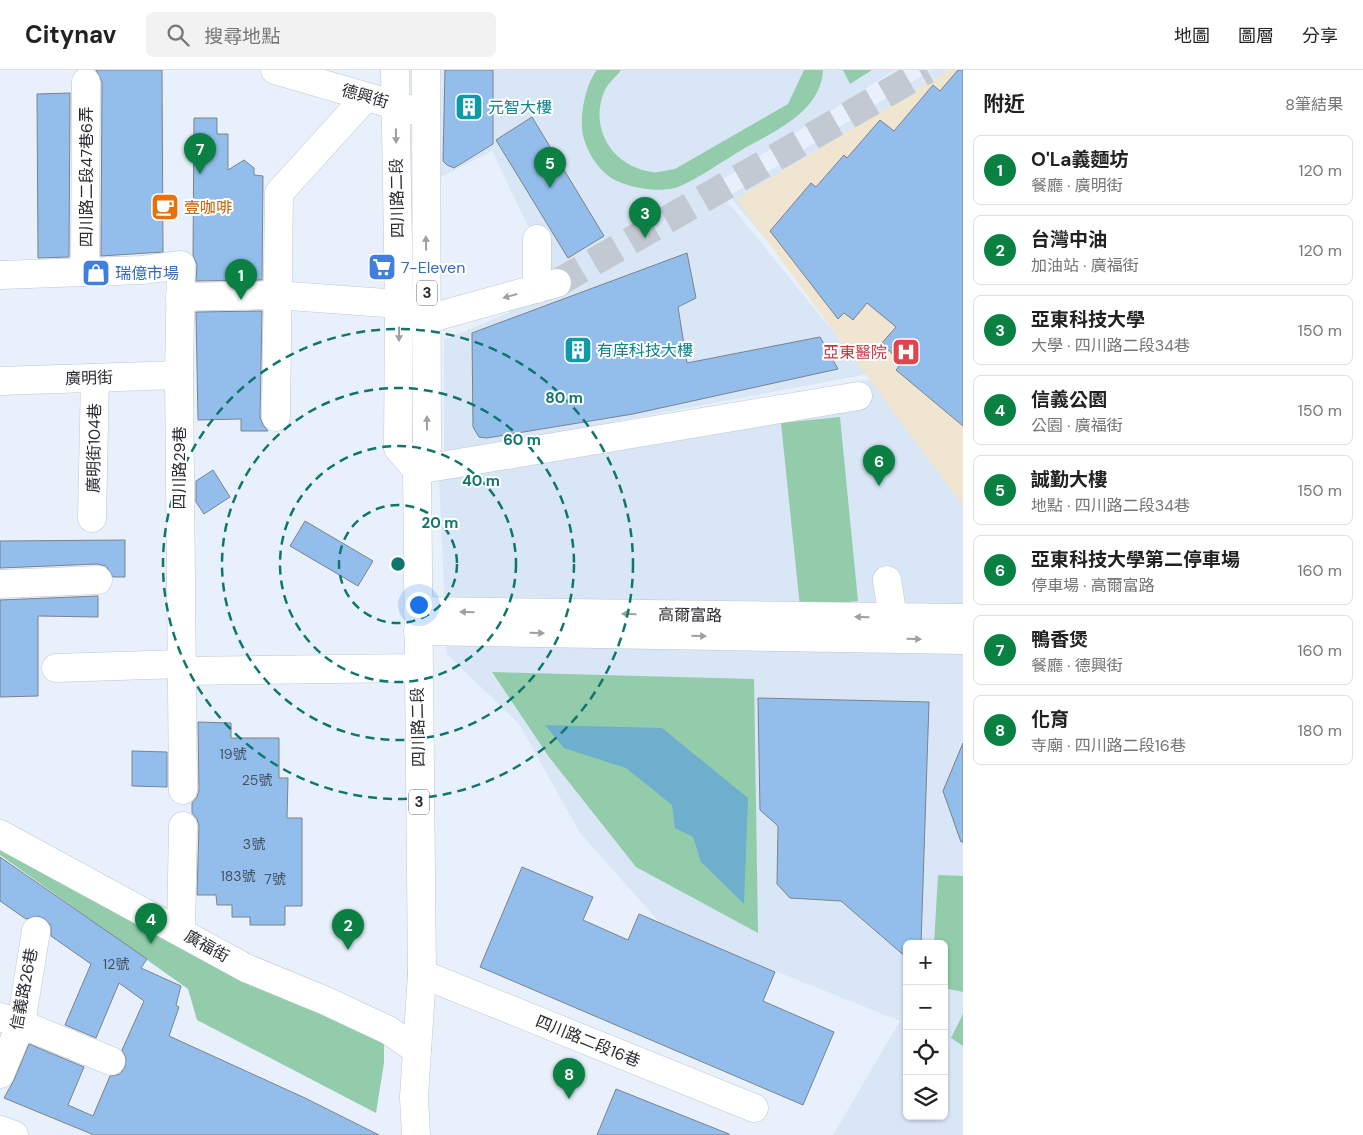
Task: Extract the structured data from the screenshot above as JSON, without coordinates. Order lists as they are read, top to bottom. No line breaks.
{"streets":{"street":["德興街","四川路二段47巷6弄","四川路二段","3","廣明街","廣明街104巷","四川路29巷","高爾富路","廣福街","信義路26巷","四川路二段16巷"]},"crossings":[["德興街","四川路二段"],["四川路二段47巷6弄","四川路29巷"],["四川路二段","高爾富路"],["四川路二段","廣福街"],["四川路二段","四川路二段16巷"],["廣明街","廣明街104巷"],["廣明街","四川路29巷"]],"places":{"building":["元智大樓","有庠科技大樓"],"cafe":["壹咖啡"],"supermarket":["7-Eleven"],"shop":["瑞億市場"],"hospital":["亞東醫院"]},"house_numbers":["19號","25號","3號","183號","7號","12號"],"page":{"header":"Citynav","search":"搜尋地點","nav":["地圖","圖層","分享"],"heading":["附近","8筆結果"],"pins":["7","5","3","1","6","4","2","8"],"list":[{"mark":"1","name":"O'La義麵坊","note":"餐廳 · 廣明街","value":"120 m"},{"mark":"2","name":"台灣中油","note":"加油站 · 廣福街","value":"120 m"},{"mark":"3","name":"亞東科技大學","note":"大學 · 四川路二段34巷","value":"150 m"},{"mark":"4","name":"信義公園","note":"公園 · 廣福街","value":"150 m"},{"mark":"5","name":"誠勤大樓","note":"地點 · 四川路二段34巷","value":"150 m"},{"mark":"6","name":"亞東科技大學第二停車場","note":"停車場 · 高爾富路","value":"160 m"},{"mark":"7","name":"鴨香煲","note":"餐廳 · 德興街","value":"160 m"},{"mark":"8","name":"化育","note":"寺廟 · 四川路二段16巷","value":"180 m"}],"map_buttons":["+","−"]},"rings":["80 m","60 m","40 m","20 m"]}
